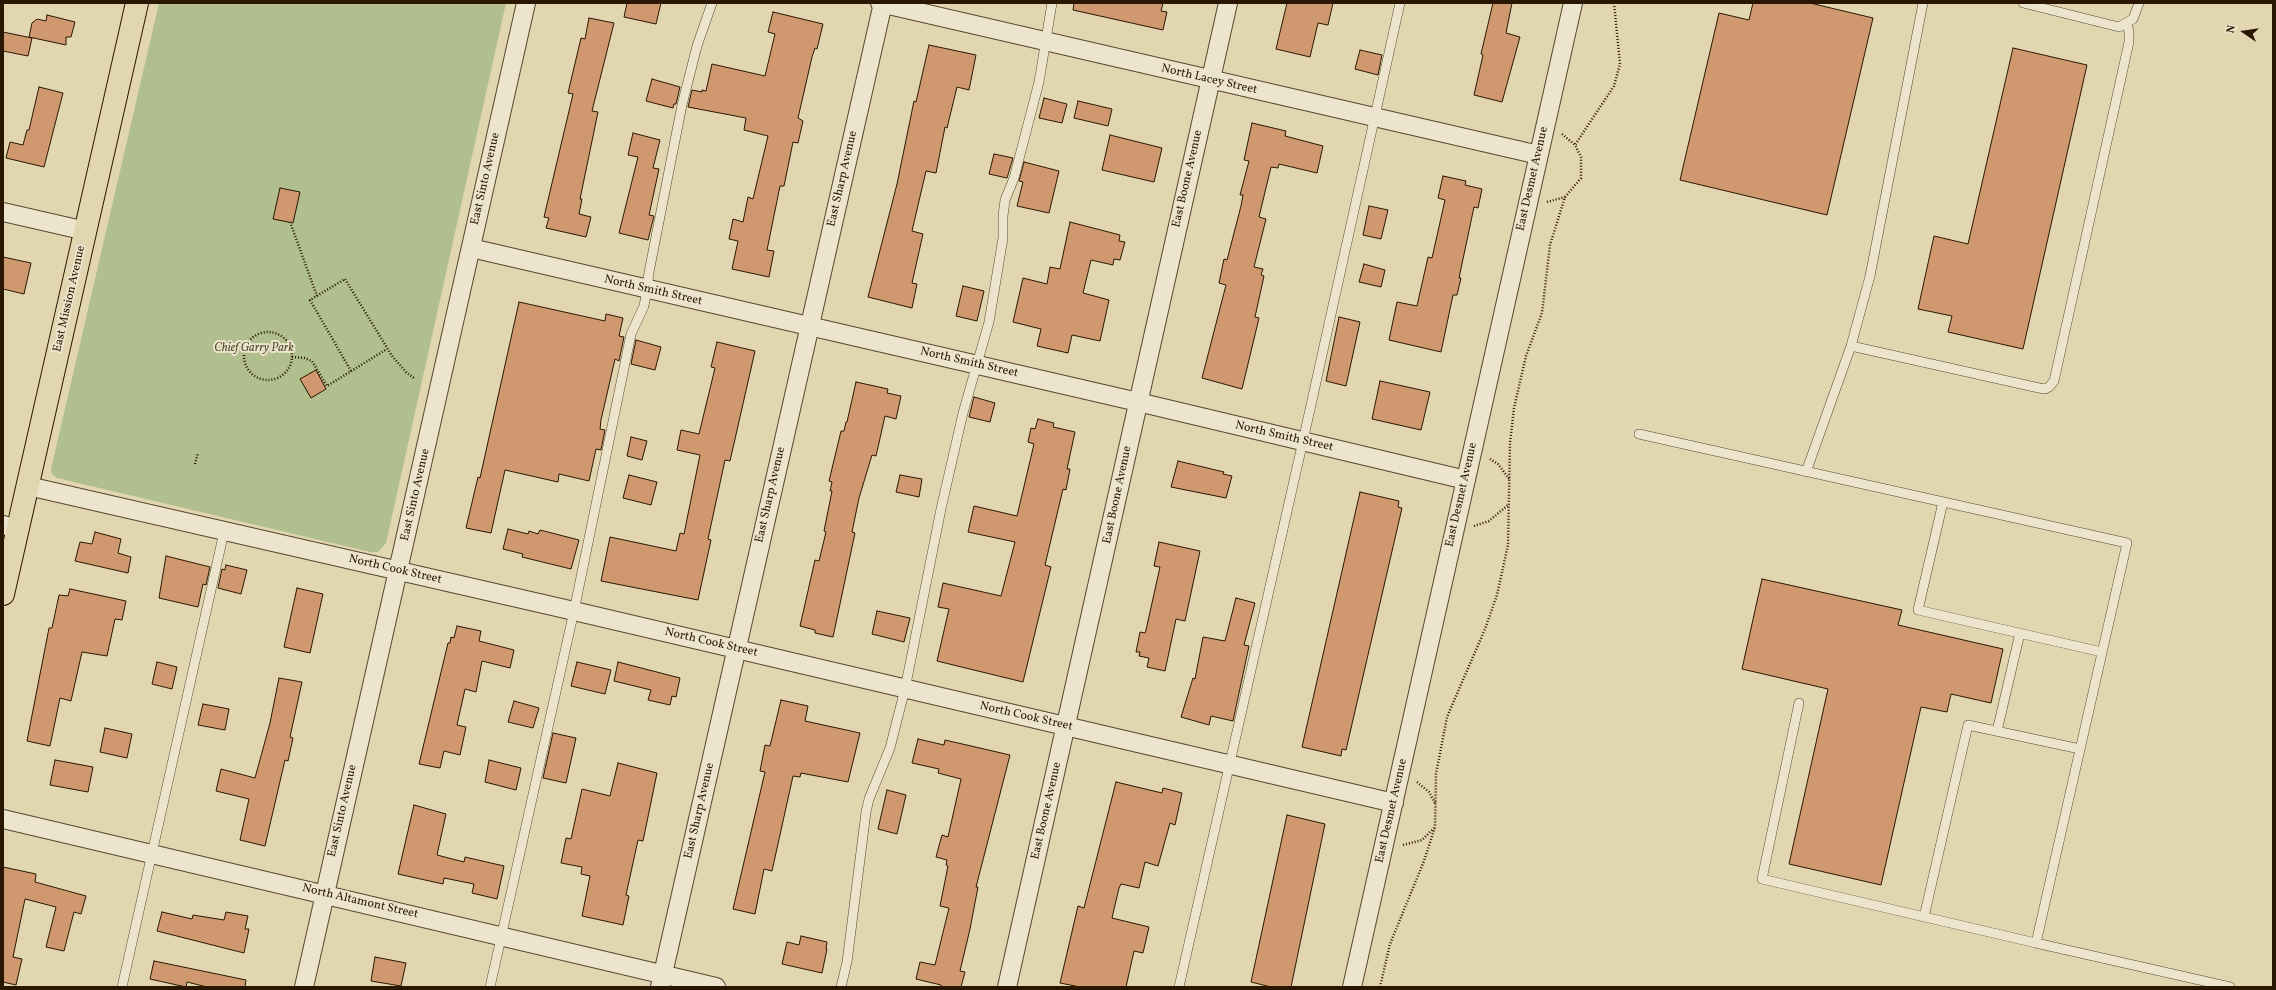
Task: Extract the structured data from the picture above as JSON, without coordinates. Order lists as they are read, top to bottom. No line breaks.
{"streets":{"main road":["East Mission Avenue"],"street":["North Lacey Street","East Sinto Avenue","East Sharp Avenue","East Boone Avenue","East Desmet Avenue","North Smith Street","North Cook Street","North Altamont Street"]},"crossings":[["North Lacey Street","East Sharp Avenue"],["North Lacey Street","East Boone Avenue"],["North Lacey Street","East Desmet Avenue"],["East Sinto Avenue","North Smith Street"],["East Sinto Avenue","North Cook Street"],["East Sinto Avenue","North Altamont Street"],["East Sharp Avenue","North Smith Street"],["East Sharp Avenue","North Cook Street"],["East Sharp Avenue","North Altamont Street"],["East Boone Avenue","North Smith Street"],["East Boone Avenue","North Cook Street"],["East Desmet Avenue","North Smith Street"],["East Desmet Avenue","North Cook Street"],["East Mission Avenue","North Cook Street"]],"parks":["Chief Garry Park"],"north":"left"}
